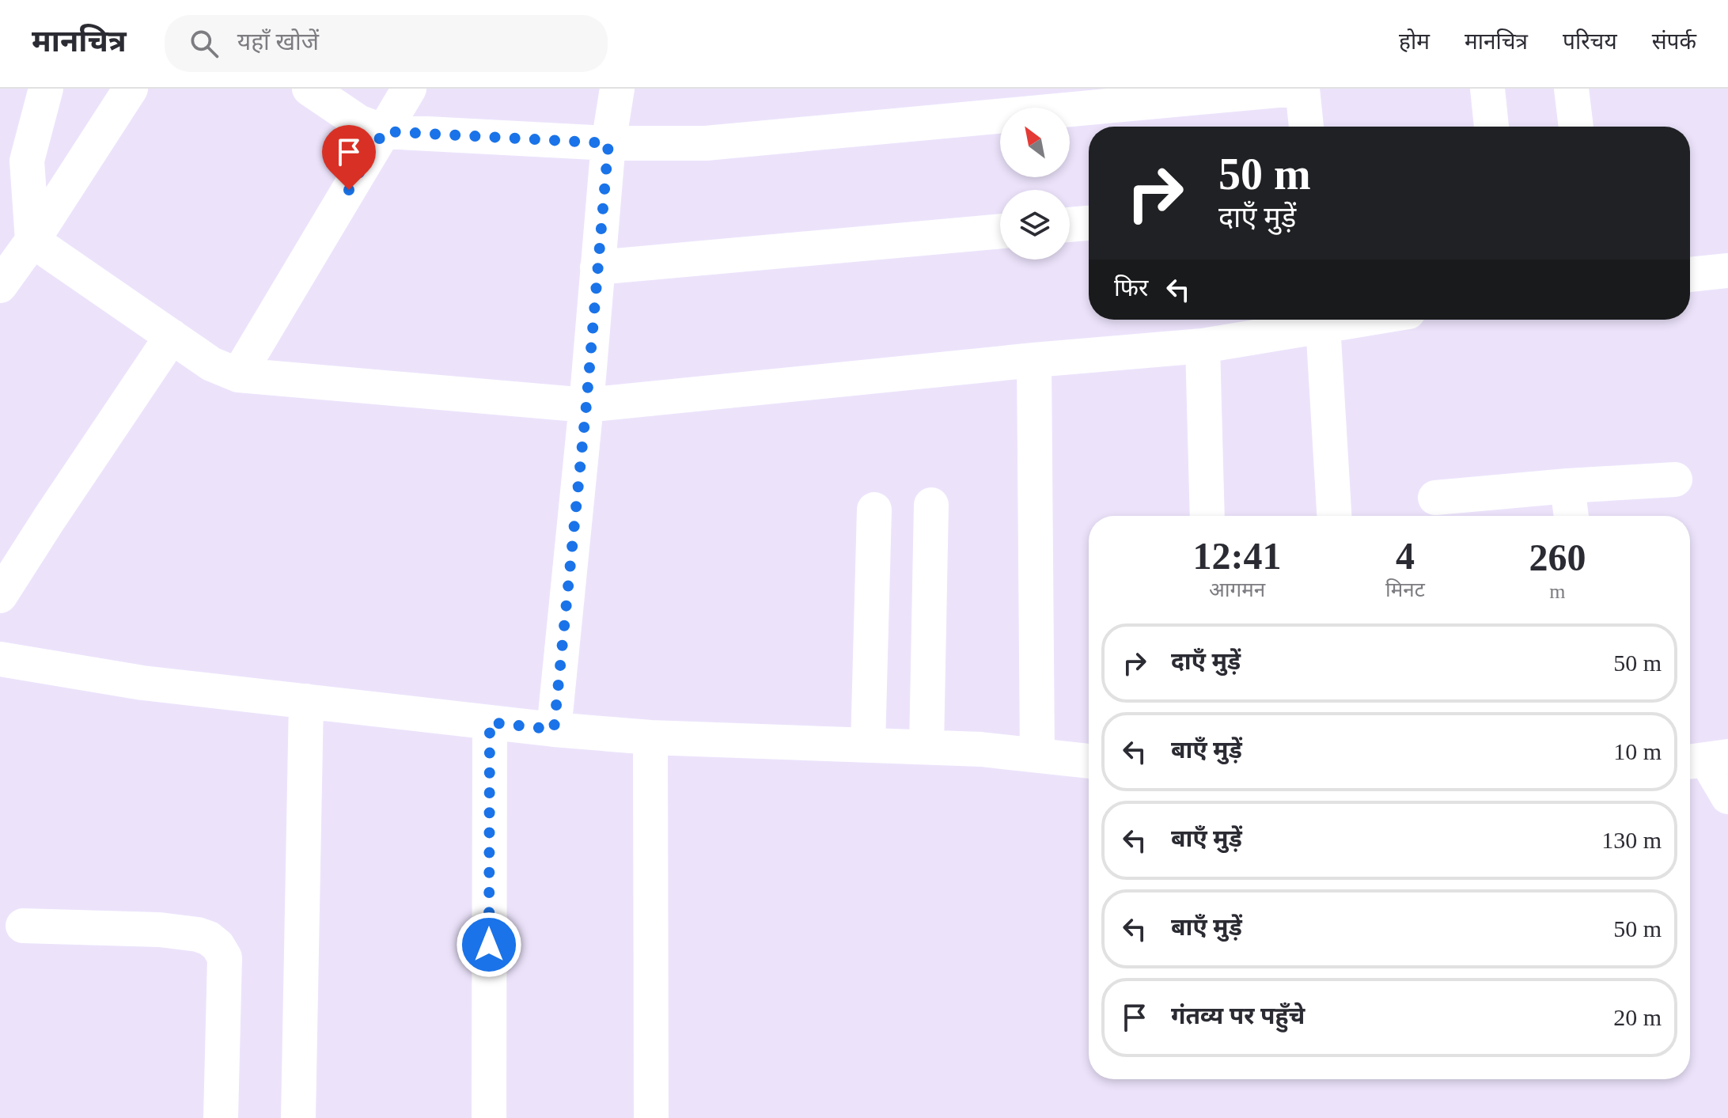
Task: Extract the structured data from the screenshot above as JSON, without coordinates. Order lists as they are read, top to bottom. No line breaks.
{"north":"top left","page":{"header":"मानचित्र","search":"यहाँ खोजें","nav":["होम","मानचित्र","परिचय","संपर्क"],"turn":["50 m","दाएँ मुड़ें"],"then":"फिर","eta":["12:41","आगमन","4","मिनट","260","m"],"list":[{"name":"दाएँ मुड़ें","value":"50 m"},{"name":"बाएँ मुड़ें","value":"10 m"},{"name":"बाएँ मुड़ें","value":"130 m"},{"name":"बाएँ मुड़ें","value":"50 m"},{"name":"गंतव्य पर पहुँचे","value":"20 m"}]}}
